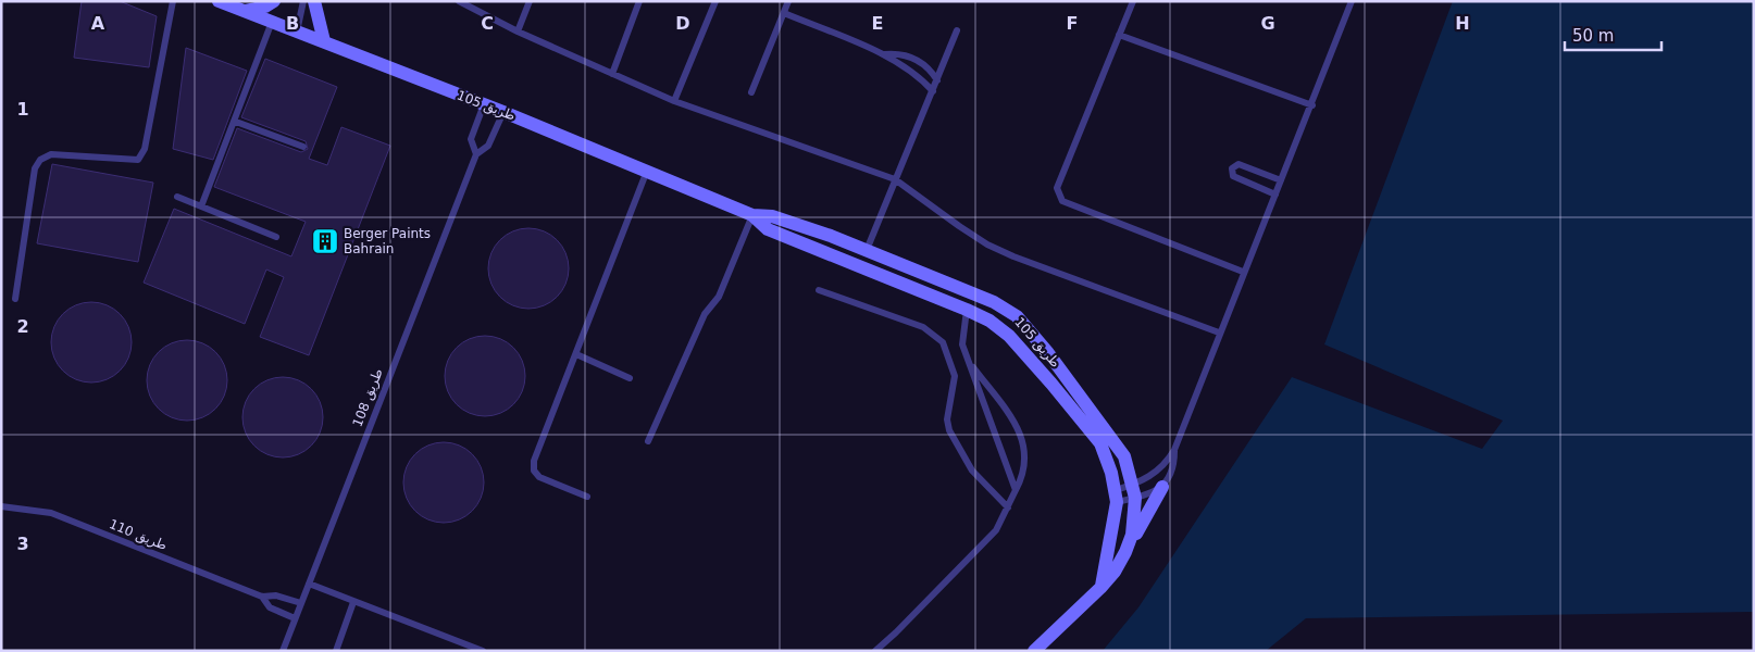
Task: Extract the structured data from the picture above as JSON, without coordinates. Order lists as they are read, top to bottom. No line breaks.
{"streets":{"street":["طريق 105"],"lane":["طريق 108","طريق 110"]},"crossings":[["طريق 105","طريق 108"],["طريق 108","طريق 110"]],"places":{"building":["Berger Paints Bahrain"]},"scale_bar":"50 m","grid":{"columns":["A","B","C","D","E","F","G","H"],"rows":["1","2","3"]}}
